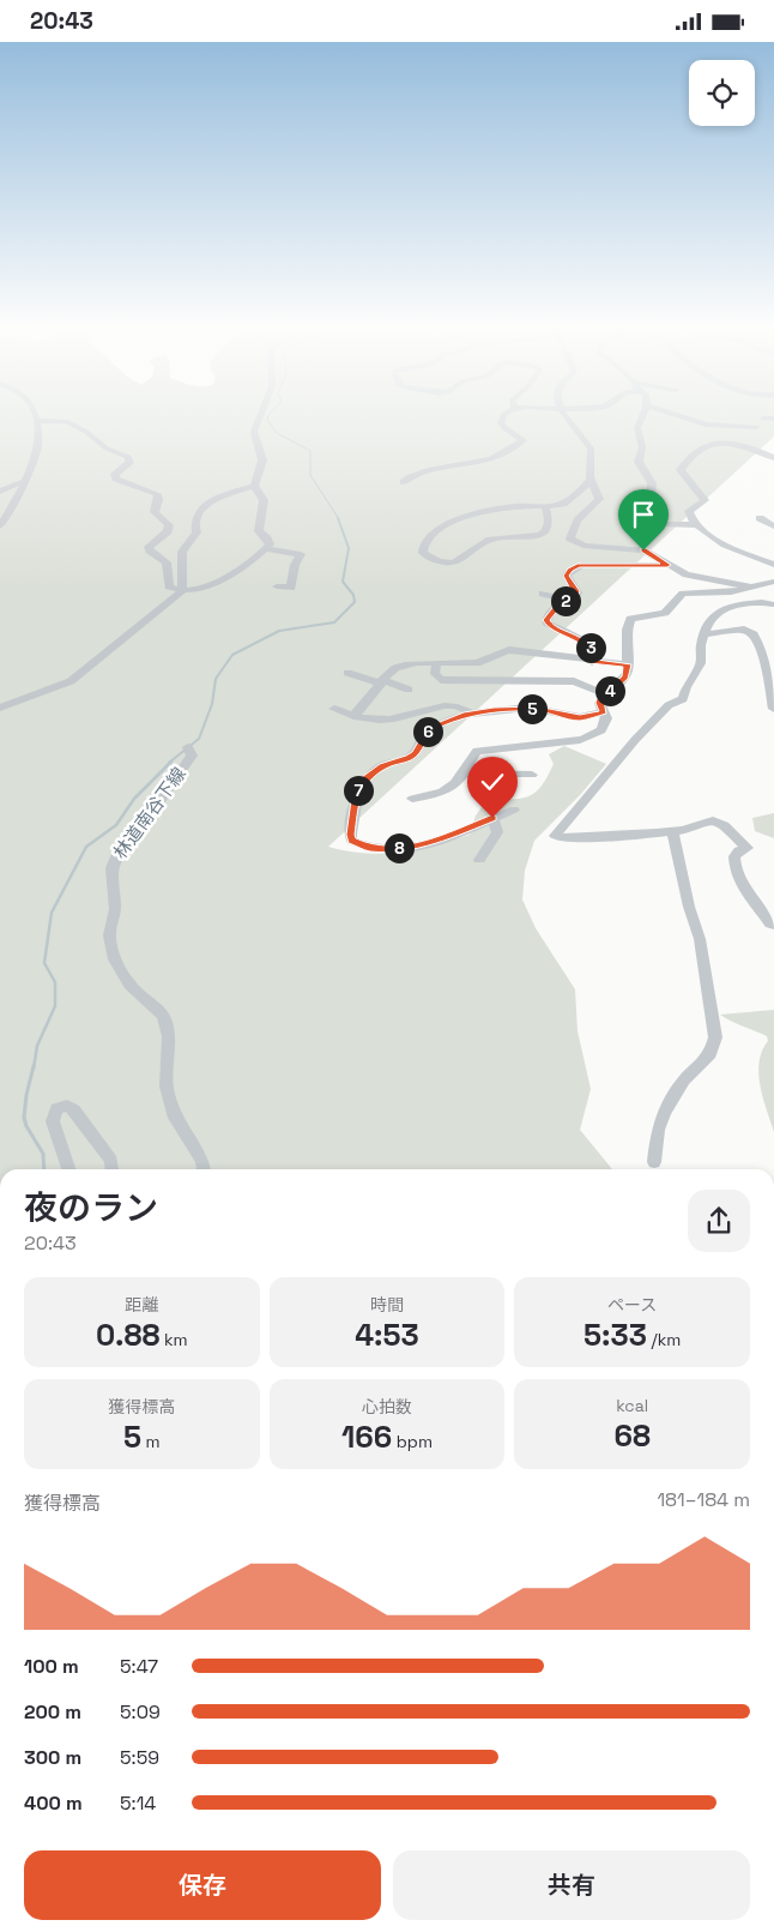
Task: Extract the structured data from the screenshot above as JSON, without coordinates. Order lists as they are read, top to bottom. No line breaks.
{"streets":{"street":["林道南谷下線"]},"page":{"status":"20:43","pins":["2","3","4","5","6","7","8"],"heading":["夜のラン","20:43"],"stats":[["距離","0.88 km"],["時間","4:53"],["ペース","5:33 /km"],["獲得標高","5 m"],["心拍数","166 bpm"],["kcal","68"]],"chart":["獲得標高","181–184 m"],"list":[{"name":"100 m","note":"5:47"},{"name":"200 m","note":"5:09"},{"name":"300 m","note":"5:59"},{"name":"400 m","note":"5:14"}],"buttons":["保存","共有"]}}
